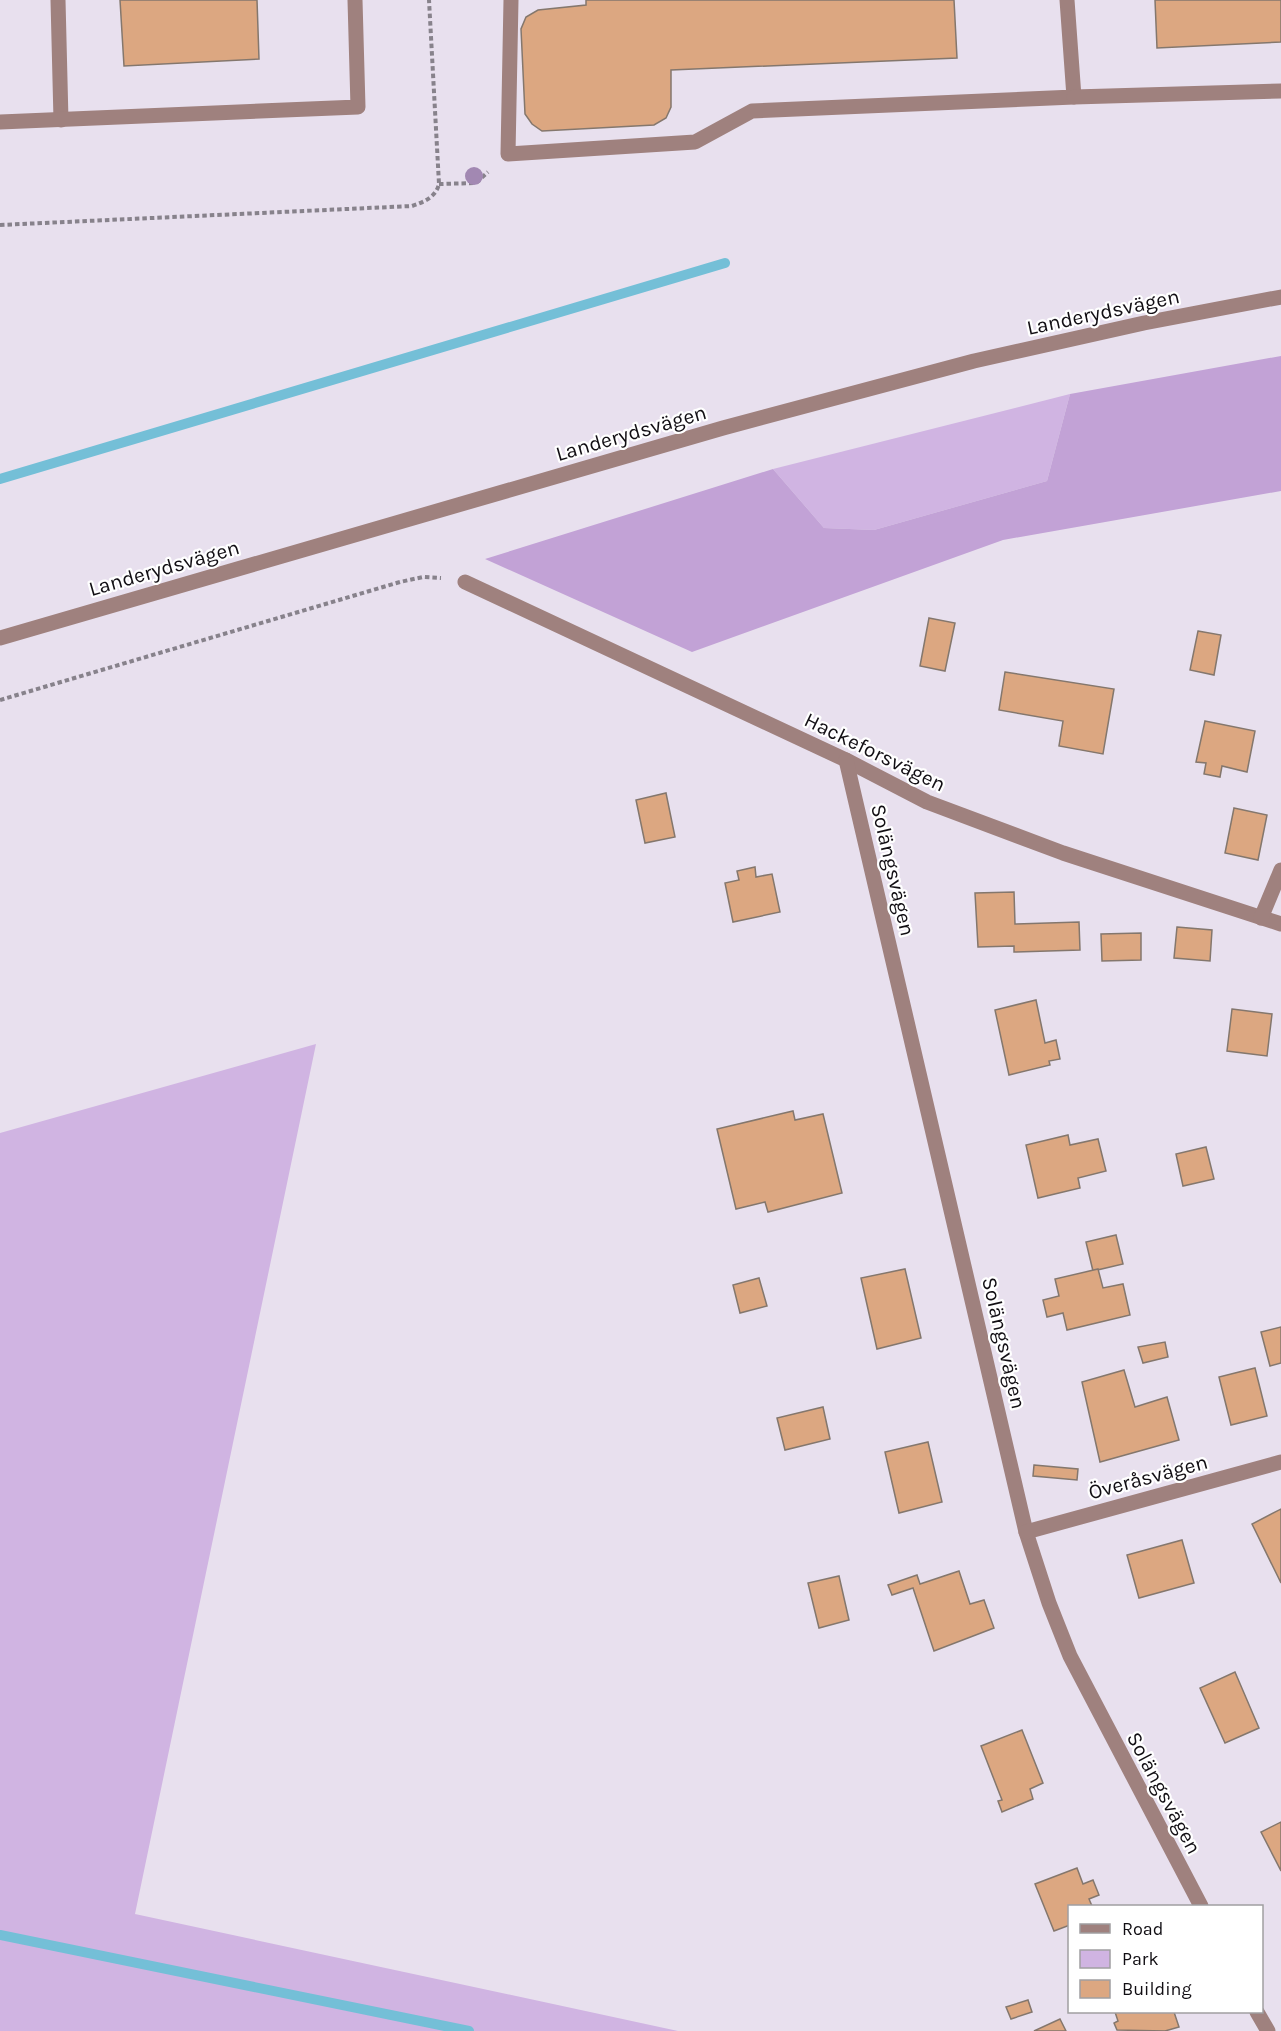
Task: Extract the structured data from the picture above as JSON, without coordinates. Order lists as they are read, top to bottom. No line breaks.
{"streets":{"street":["Landerydsvägen","Hackeforsvägen","Solängsvägen","Överåsvägen"]},"crossings":[["Hackeforsvägen","Solängsvägen"],["Solängsvägen","Överåsvägen"]],"legend":["Road","Park","Building"]}
